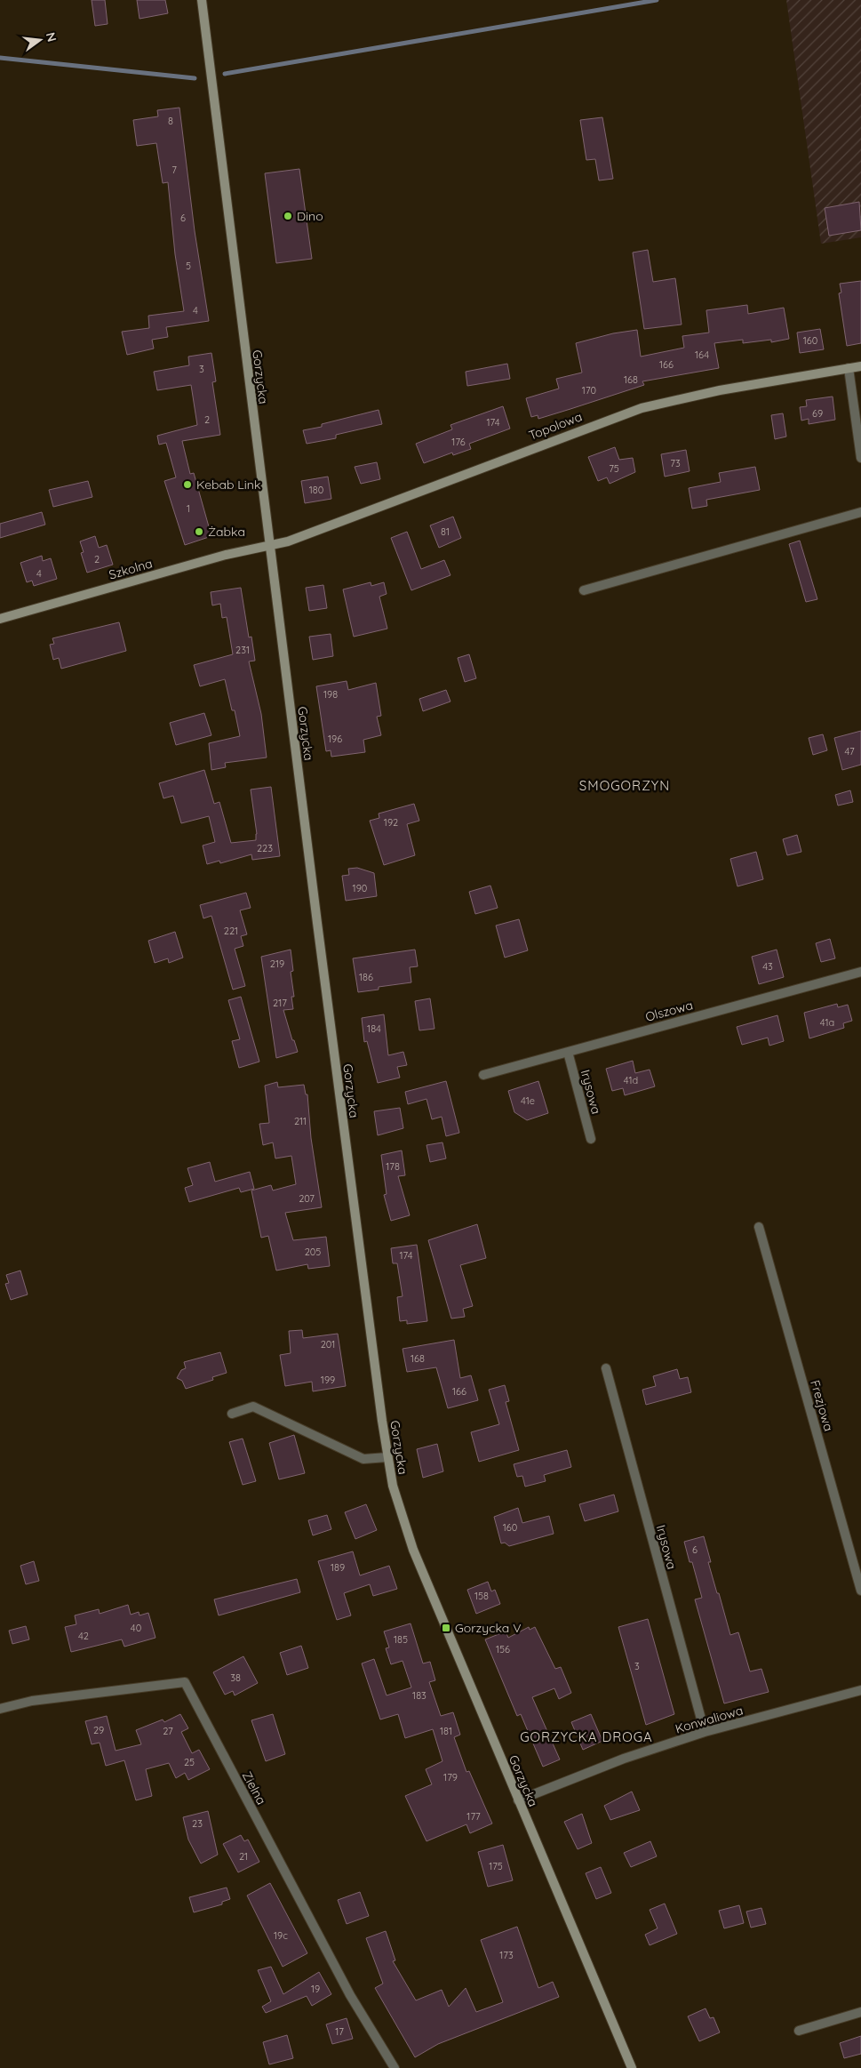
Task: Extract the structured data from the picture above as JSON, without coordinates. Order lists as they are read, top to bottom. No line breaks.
{"streets":{"street":["Gorzycka","Topolowa","Szkolna","Olszowa","Irysowa","Frezjowa","Konwaliowa","Zielna"]},"crossings":[["Gorzycka","Topolowa"],["Gorzycka","Szkolna"],["Gorzycka","Konwaliowa"],["Topolowa","Szkolna"],["Olszowa","Irysowa"],["Irysowa","Konwaliowa"]],"districts":["SMOGORZYN","GORZYCKA DROGA"],"places":{"other":["Dino","Kebab Link","Żabka"],"transit":["Gorzycka V"]},"house_numbers":["8","7","6","5","4","160","164","166","3","168","170","69","2","174","176","73","75","180","1","81","2","4","231","198","196","47","192","223","190","221","219","43","186","217","41a","184","41d","41e","211","178","207","205","174","201","168","199","166","160","6","189","158","40","42","185","156","3","38","183","29","27","181","25","179","177","23","21","175","19c","173","19","17"],"north":"right"}
